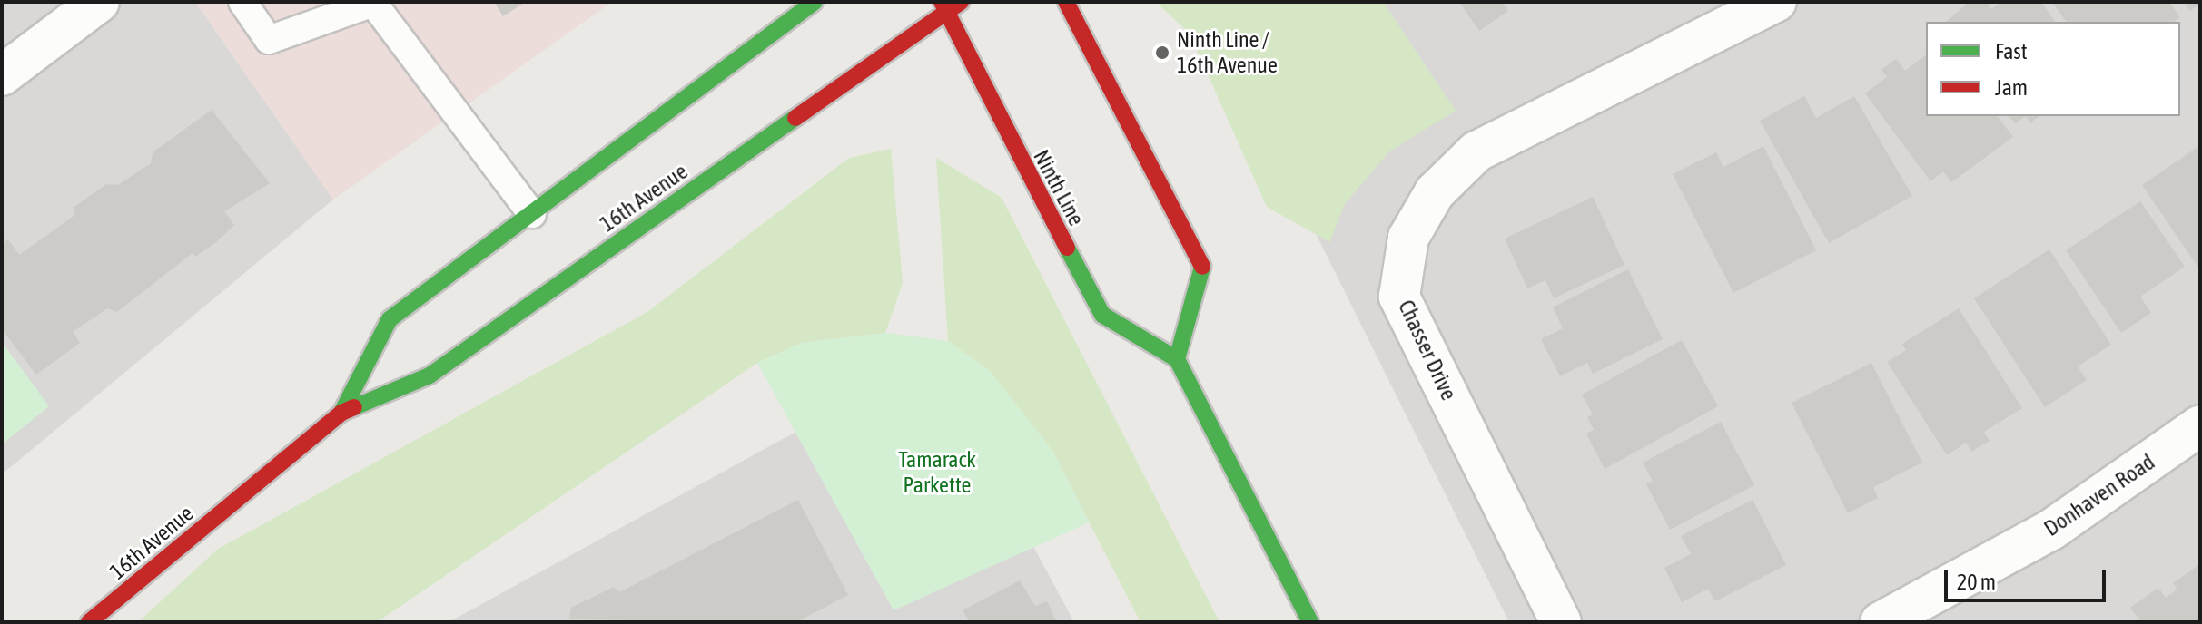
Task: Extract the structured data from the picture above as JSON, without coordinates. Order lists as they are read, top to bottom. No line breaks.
{"streets":{"main road":["Ninth Line","16th Avenue"],"street":["Chasser Drive","Donhaven Road"]},"crossings":[["Ninth Line","16th Avenue"]],"parks":["Tamarack Parkette"],"places":["Ninth Line / 16th Avenue"],"legend":["Fast","Jam"],"scale_bar":"20 m"}
